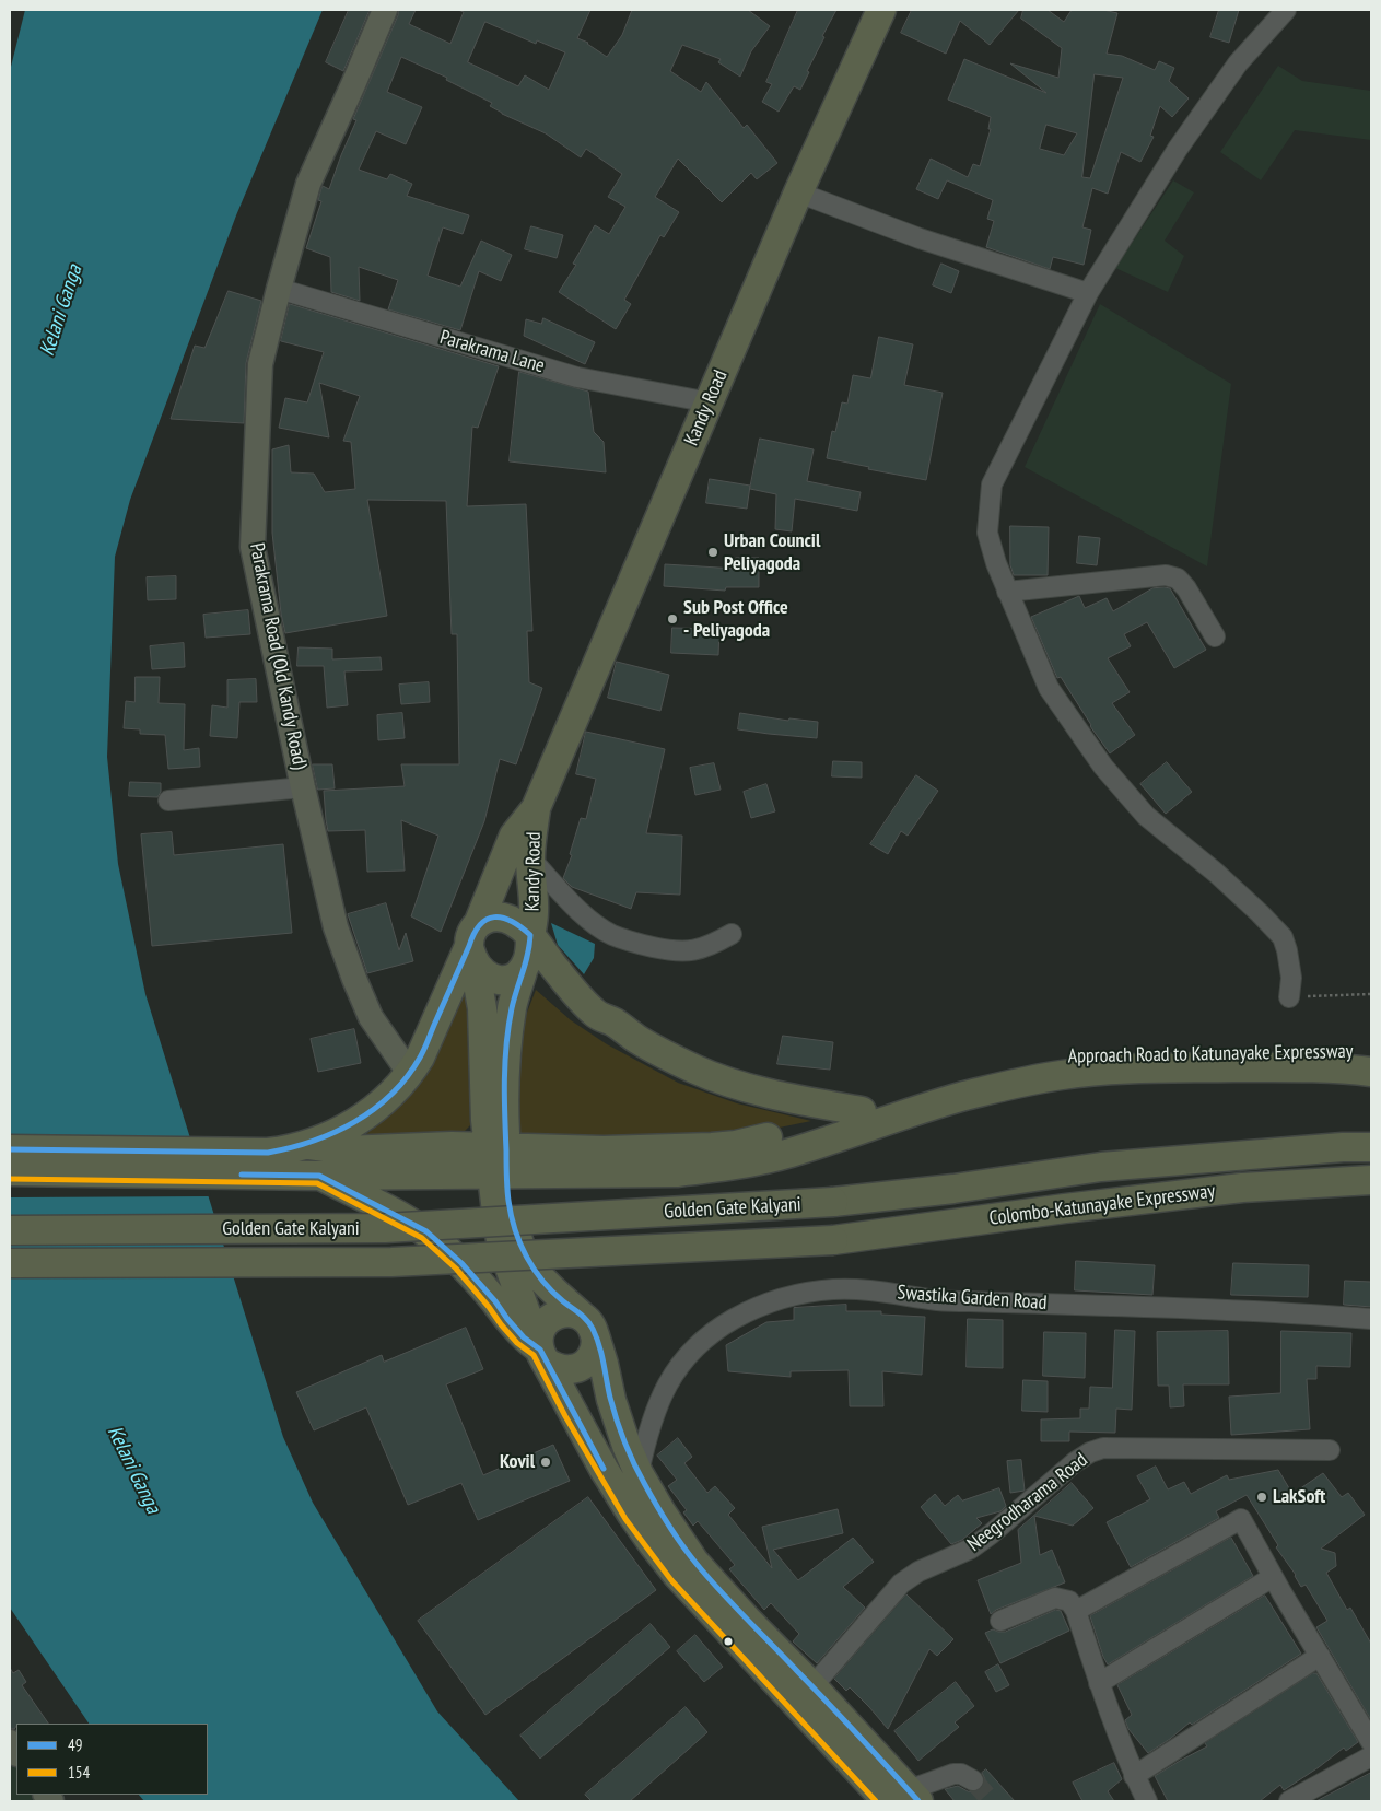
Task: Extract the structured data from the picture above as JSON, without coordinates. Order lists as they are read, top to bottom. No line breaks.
{"streets":{"highway":["Kandy Road","Approach Road to Katunayake Expressway","Colombo-Katunayake Expressway","Golden Gate Kalyani"],"main road":["Parakrama Road (Old Kandy Road)"],"street":["Parakrama Lane","Swastika Garden Road","Neegrodharama Road"]},"crossings":[["Parakrama Lane","Kandy Road"],["Parakrama Lane","Parakrama Road (Old Kandy Road)"],["Kandy Road","Parakrama Road (Old Kandy Road)"],["Kandy Road","Approach Road to Katunayake Expressway"],["Colombo-Katunayake Expressway","Golden Gate Kalyani"]],"water":["Kelani Ganga"],"places":["Urban Council Peliyagoda","Sub Post Office - Peliyagoda","Kovil","LakSoft"],"lines":["transit line 49","transit line 154"],"legend":["49","154"]}
